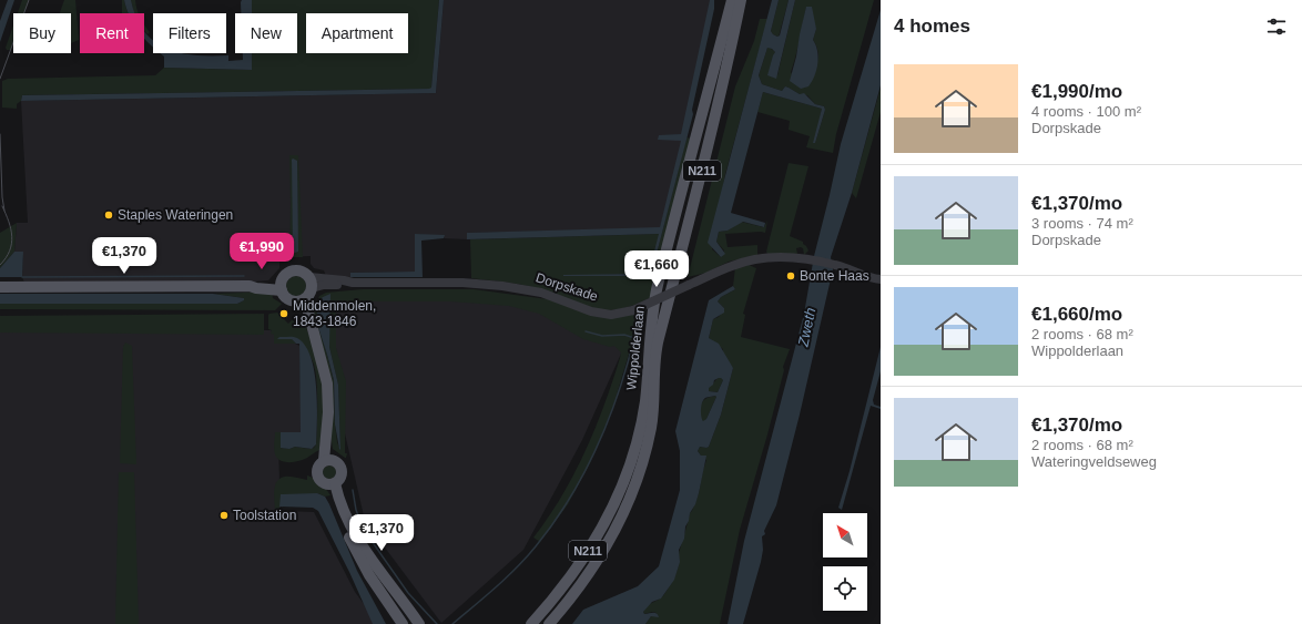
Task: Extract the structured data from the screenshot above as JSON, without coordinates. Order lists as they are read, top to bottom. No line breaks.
{"streets":{"main road":["N211","Wippolderlaan"],"street":["Dorpskade"]},"water":["Zweth"],"places":["Staples Wateringen","Bonte Haas","Middenmolen, 1843-1846","Toolstation"],"north":"top left","page":{"heading":"4 homes","chip":["Buy","Rent","Filters","New","Apartment"],"list":[{"name":"€1,990/mo","note":"4 rooms · 100 m² · Dorpskade"},{"name":"€1,370/mo","note":"3 rooms · 74 m² · Dorpskade"},{"name":"€1,660/mo","note":"2 rooms · 68 m² · Wippolderlaan"},{"name":"€1,370/mo","note":"2 rooms · 68 m² · Wateringveldseweg"}],"price":["€1,990","€1,370","€1,660","€1,370"]}}
